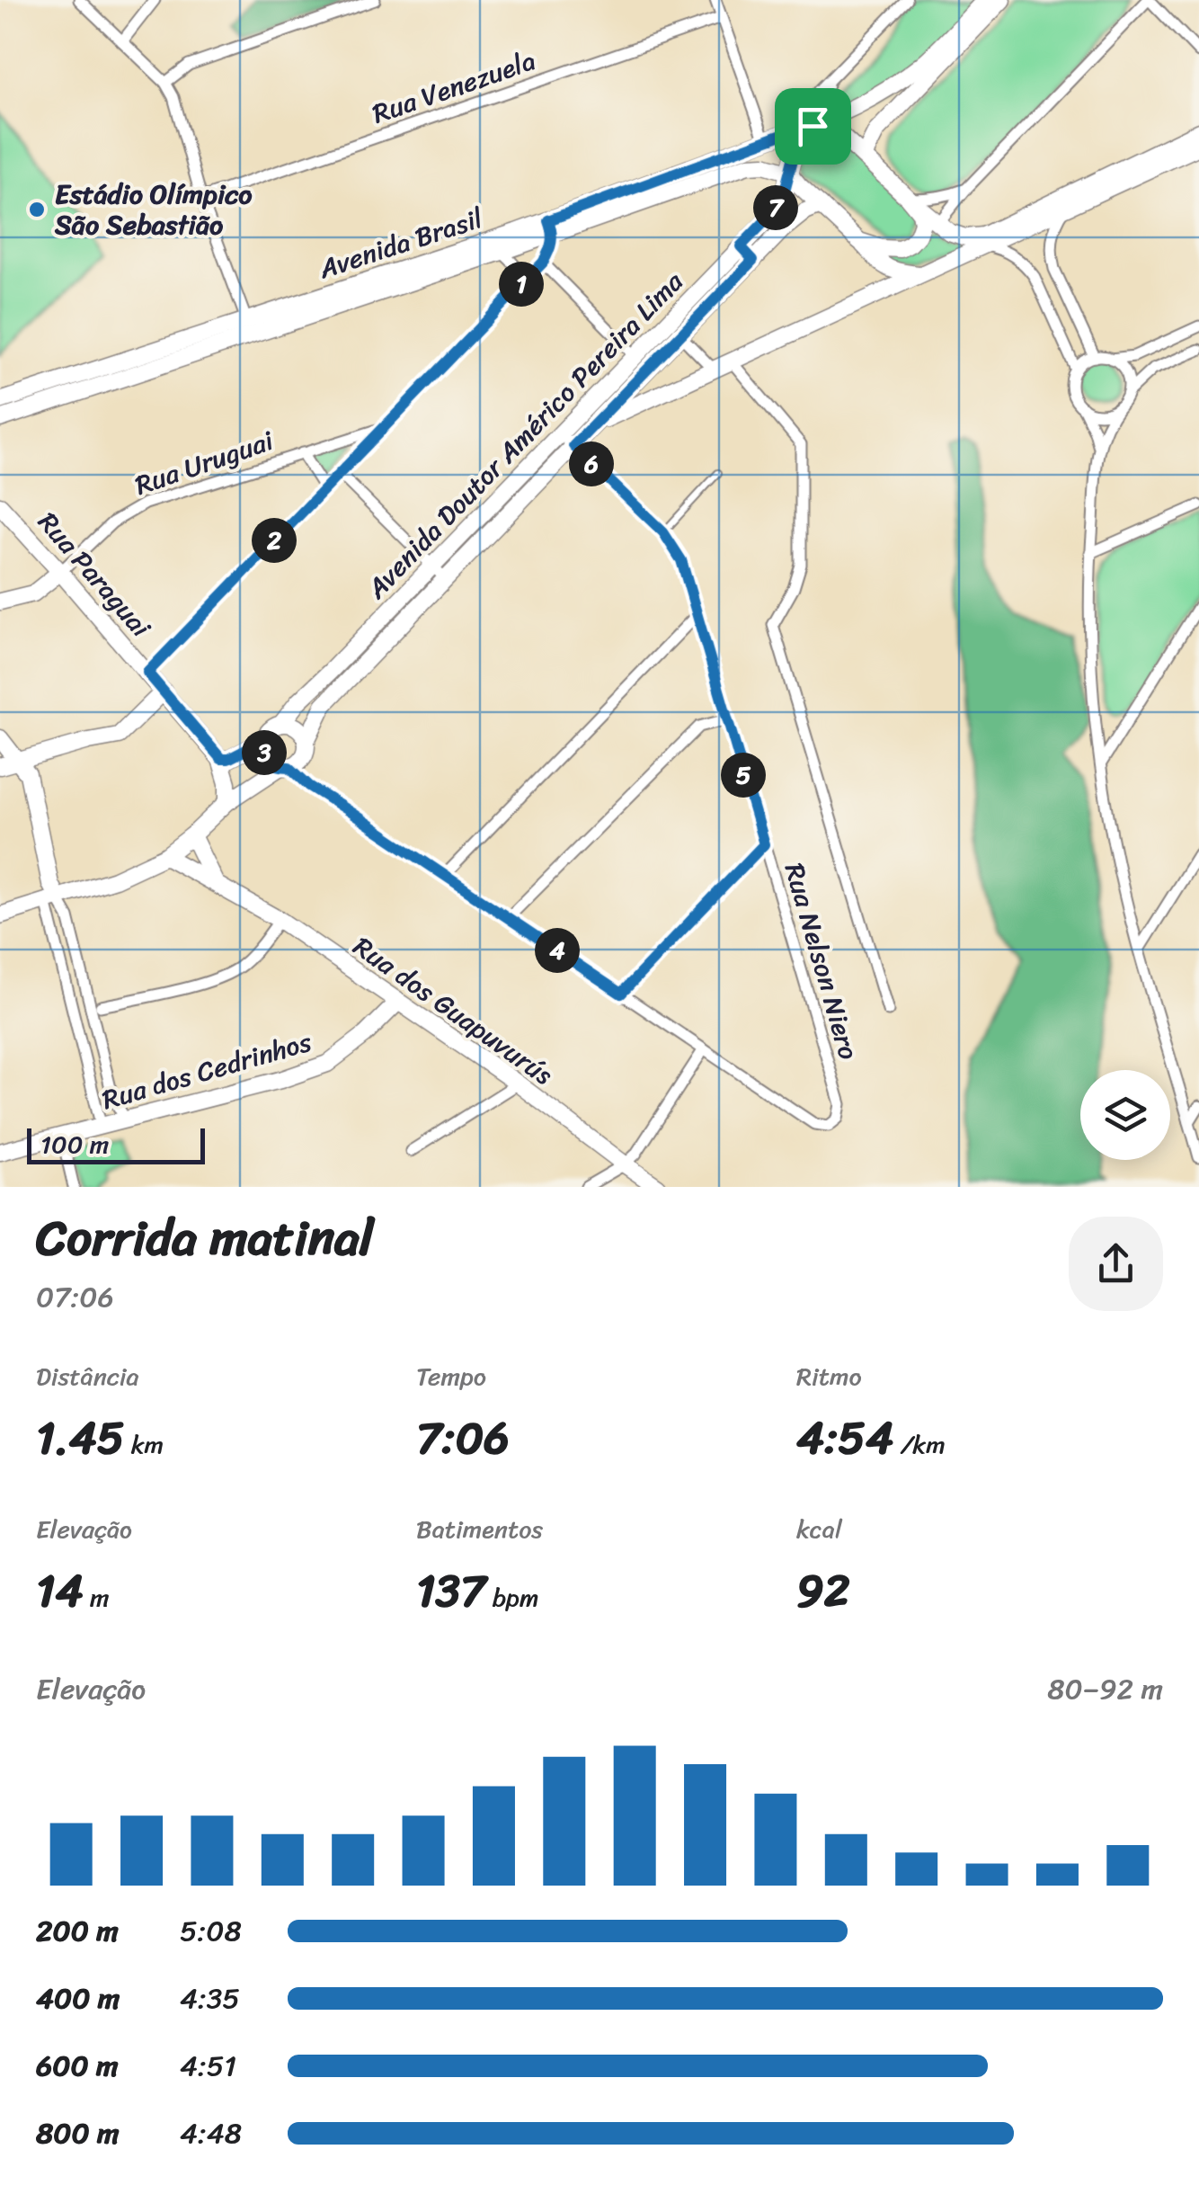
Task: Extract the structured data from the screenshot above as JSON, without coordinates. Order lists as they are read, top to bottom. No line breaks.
{"streets":{"main road":["Avenida Brasil","Avenida Doutor Américo Pereira Lima","Rua Paraguai","Rua dos Guapuvurús","Rua dos Cedrinhos"],"street":["Rua Venezuela","Rua Uruguai","Rua Nelson Niero"]},"crossings":[["Avenida Brasil","Avenida Doutor Américo Pereira Lima"],["Avenida Doutor Américo Pereira Lima","Rua Nelson Niero"],["Rua Uruguai","Rua Paraguai"],["Rua dos Guapuvurús","Rua dos Cedrinhos"]],"places":["Estádio Olímpico São Sebastião"],"scale_bar":"100 m","page":{"pins":["7","1","6","2","3","5","4"],"scale":"100 m","heading":["Corrida matinal","07:06"],"stats":[["Distância","1.45 km"],["Tempo","7:06"],["Ritmo","4:54 /km"],["Elevação","14 m"],["Batimentos","137 bpm"],["kcal","92"]],"chart":["Elevação","80–92 m"],"list":[{"name":"200 m","note":"5:08"},{"name":"400 m","note":"4:35"},{"name":"600 m","note":"4:51"},{"name":"800 m","note":"4:48"}]}}
